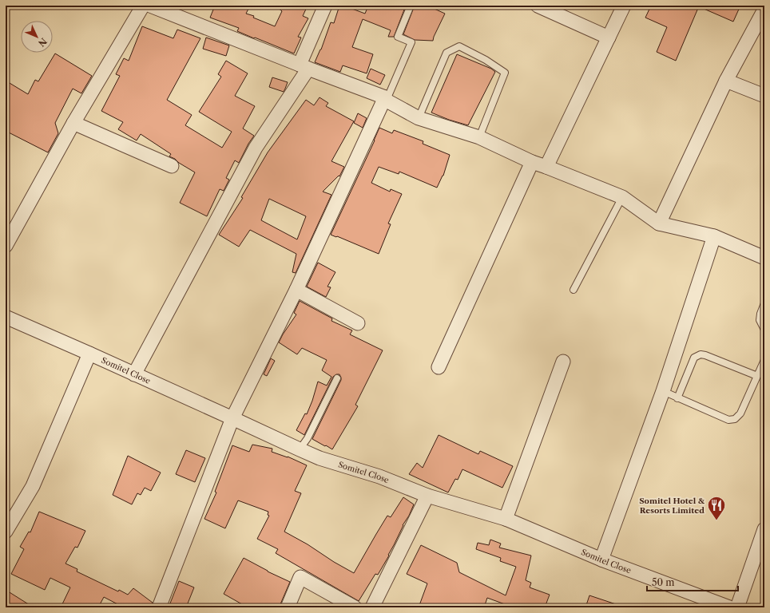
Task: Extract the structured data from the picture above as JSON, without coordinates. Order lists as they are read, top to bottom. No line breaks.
{"streets":{"street":["Somitel Close"]},"places":{"restaurant":["Somitel Hotel & Resorts Limited"]},"scale_bar":"50 m","north":"bottom right"}
